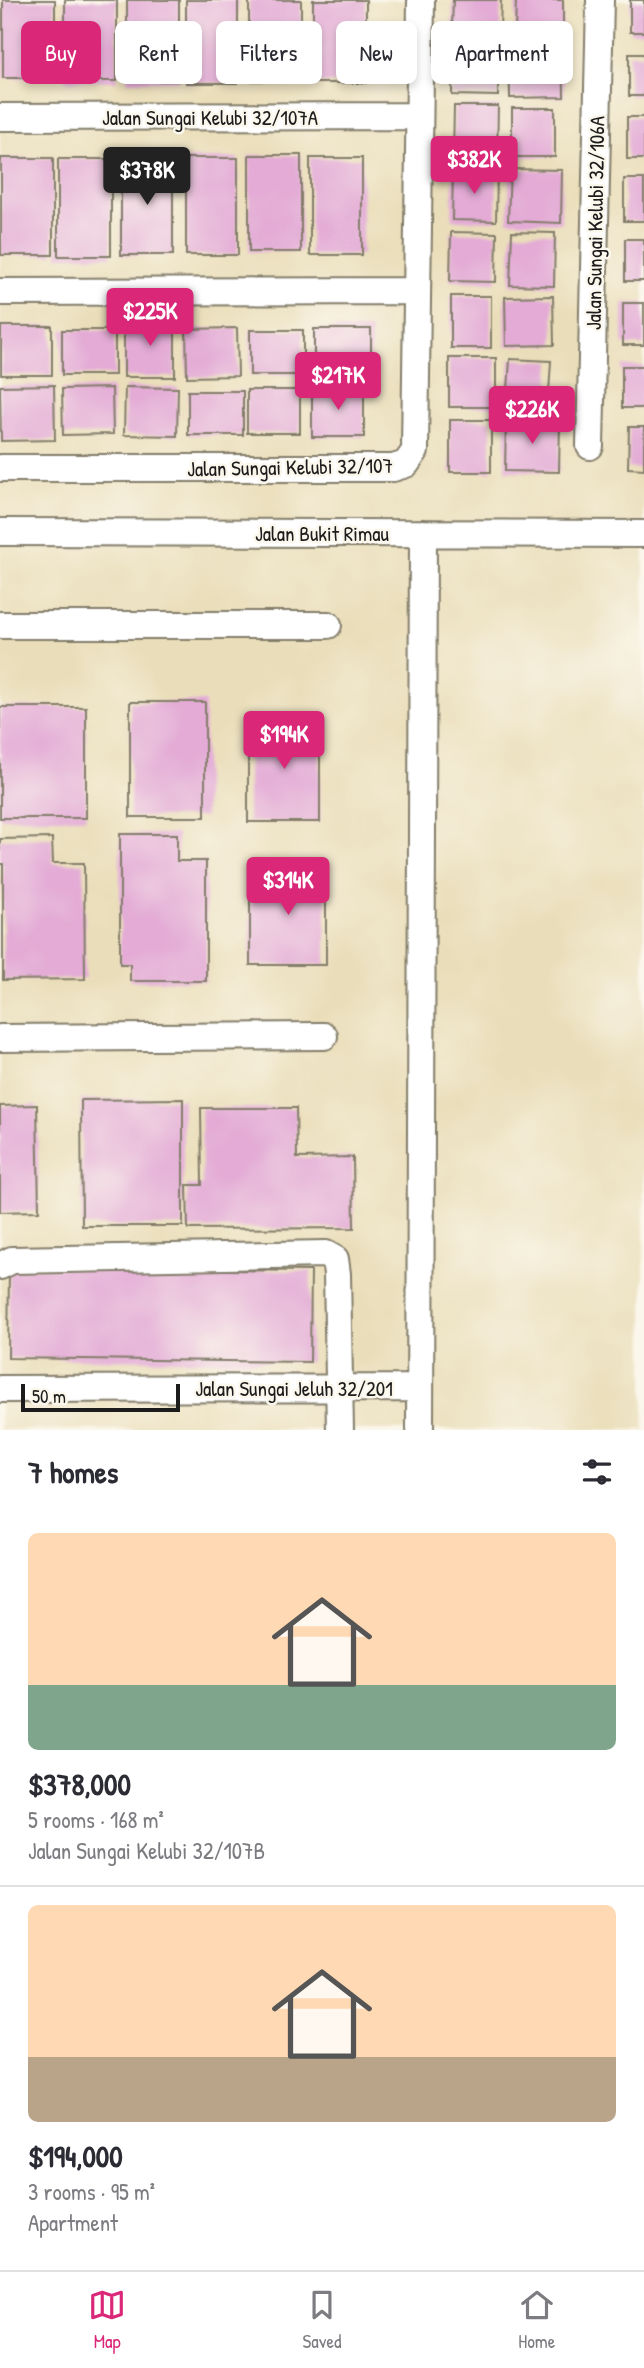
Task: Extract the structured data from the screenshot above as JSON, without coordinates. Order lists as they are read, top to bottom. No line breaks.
{"streets":{"street":["Jalan Sungai Kelubi 32/107A","Jalan Sungai Kelubi 32/106A","Jalan Sungai Kelubi 32/107","Jalan Bukit Rimau","Jalan Sungai Jeluh 32/201"]},"crossings":[["Jalan Sungai Kelubi 32/107A","Jalan Sungai Kelubi 32/107"]],"scale_bar":"50 m","page":{"chip":["Buy","Rent","Filters","New","Apartment"],"price":["$382K","$378K","$225K","$217K","$226K","$194K","$314K"],"scale":"50 m","heading":"7 homes","list":[{"name":"$378,000","note":"5 rooms · 168 m² · Jalan Sungai Kelubi 32/107B"},{"name":"$194,000","note":"3 rooms · 95 m² · Apartment"}],"tabs":["Map","Saved","Home"]}}
